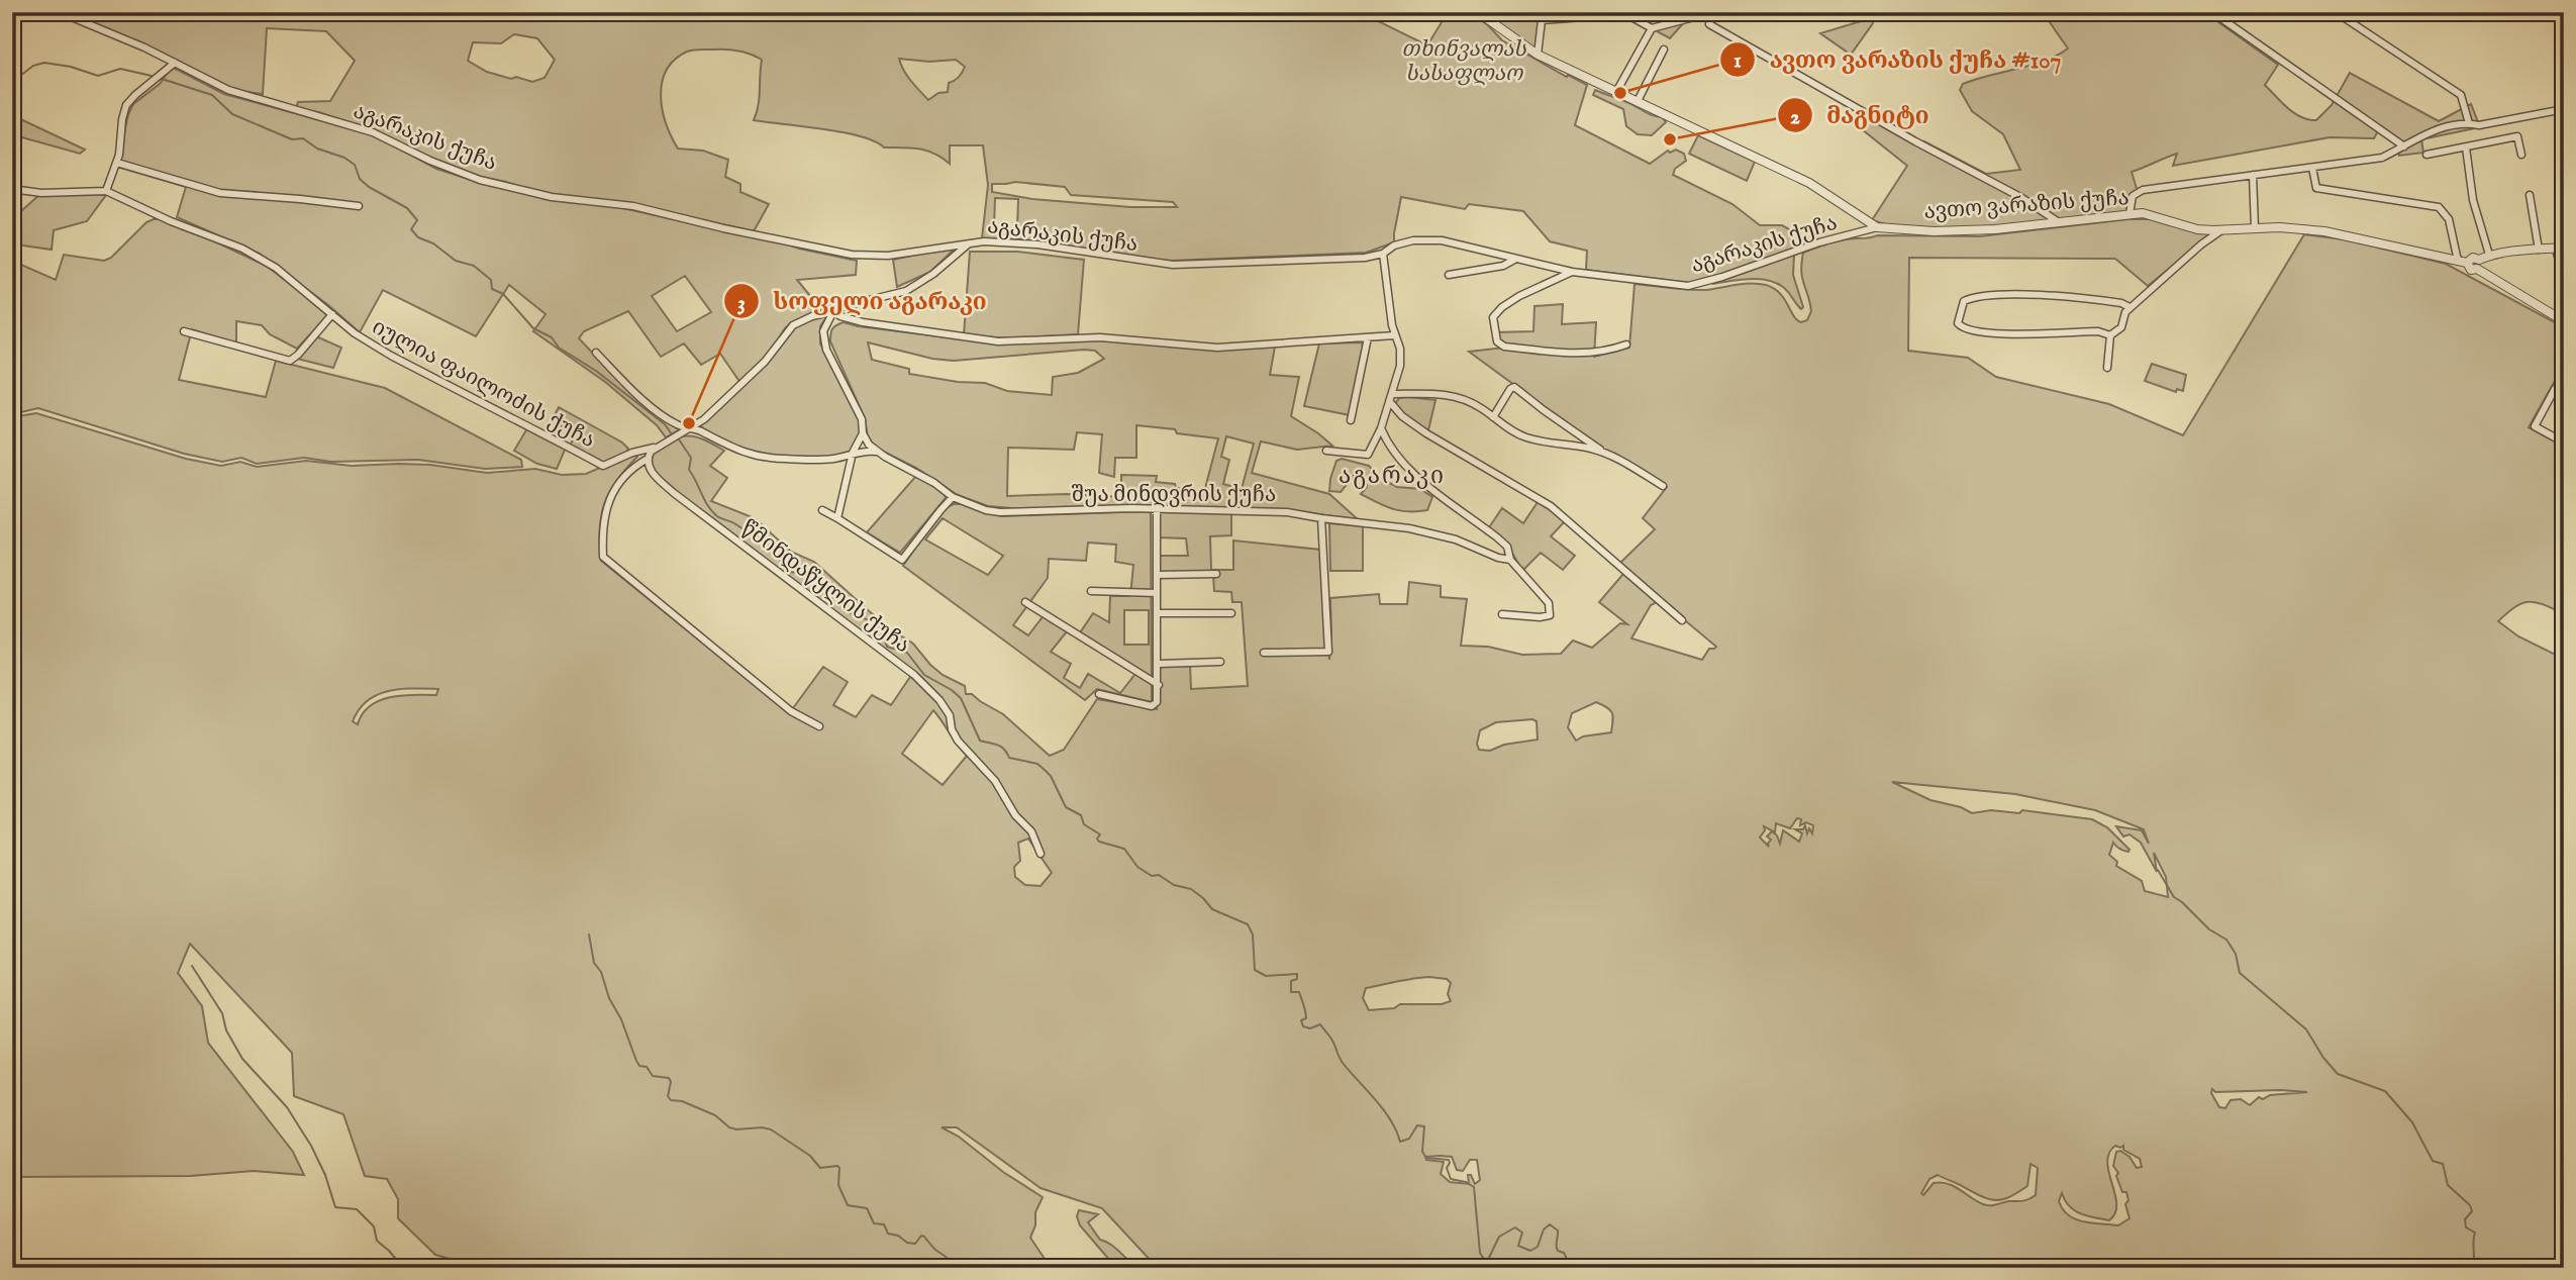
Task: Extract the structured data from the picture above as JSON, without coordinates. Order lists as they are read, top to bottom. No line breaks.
{"streets":{"street":["აგარაკის ქუჩა","ავთო ვარაზის ქუჩა","იულია ფაილოძის ქუჩა","შუა მინდვრის ქუჩა","წმინდაწყლის ქუჩა"]},"crossings":[["აგარაკის ქუჩა","ავთო ვარაზის ქუჩა"]],"districts":["აგარაკი"],"parks":["თხინვალას სასაფლაო"],"places":["ავთო ვარაზის ქუჩა #107","მაგნიტი","სოფელი აგარაკი"]}
